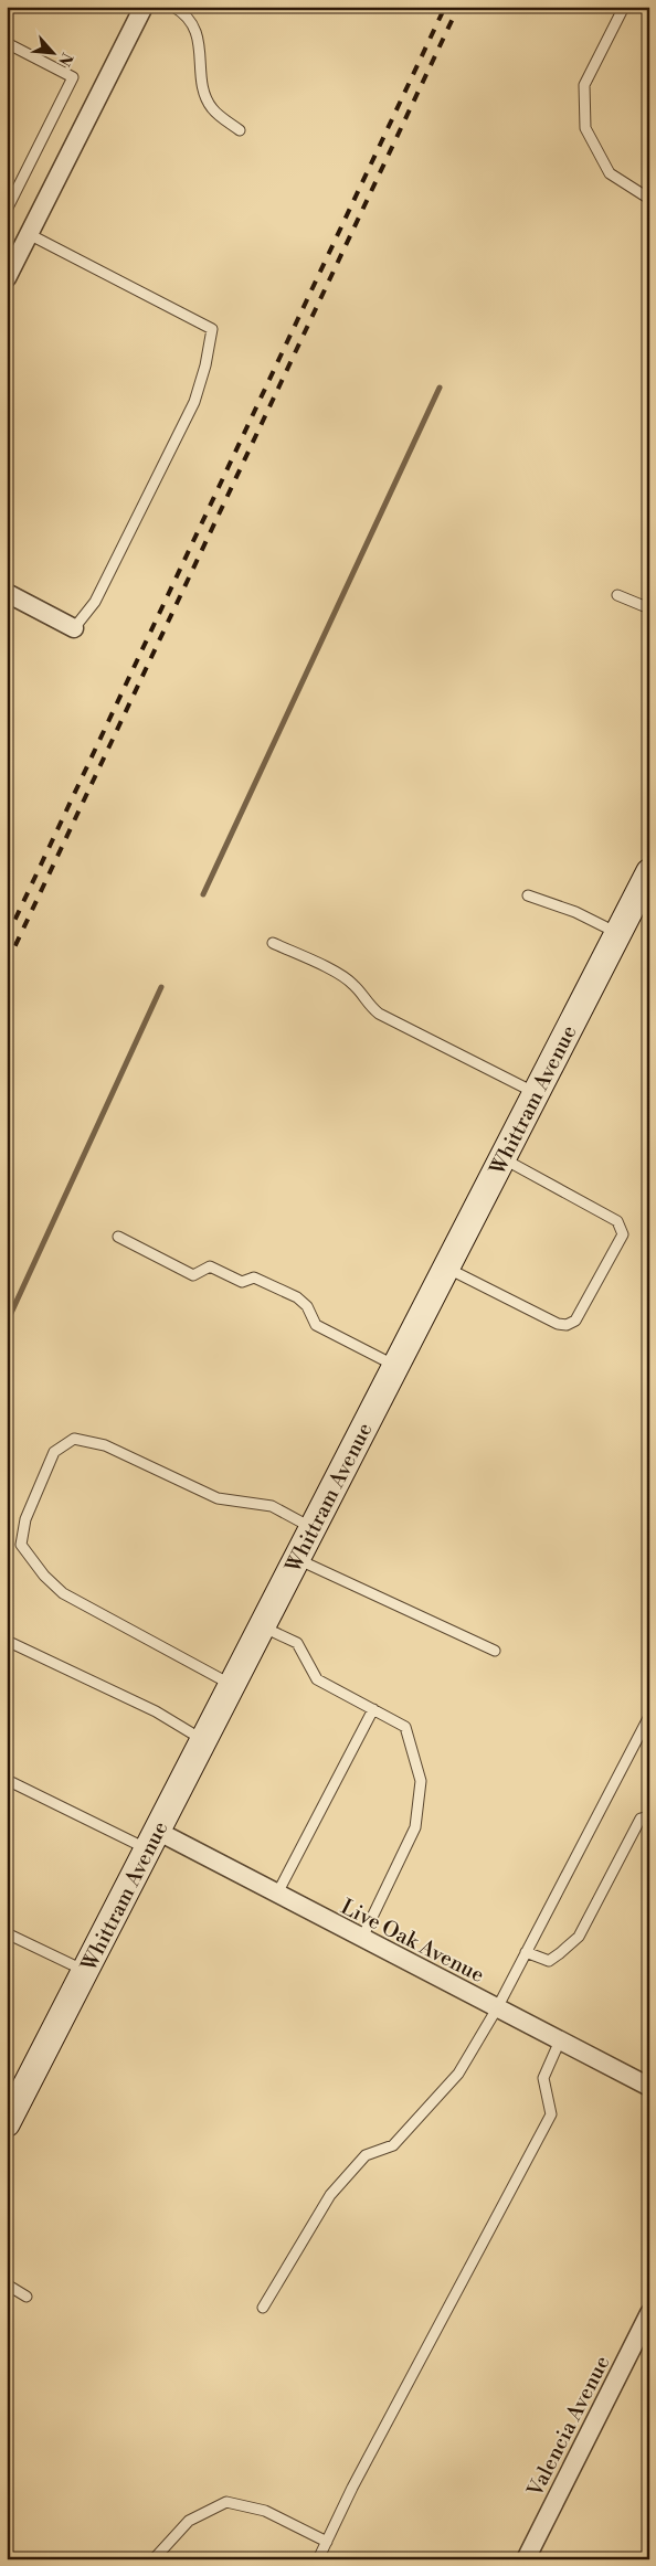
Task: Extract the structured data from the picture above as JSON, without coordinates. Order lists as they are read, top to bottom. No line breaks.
{"streets":{"street":["Whittram Avenue","Live Oak Avenue","Valencia Avenue"]},"crossings":[["Whittram Avenue","Live Oak Avenue"]],"north":"bottom right"}
